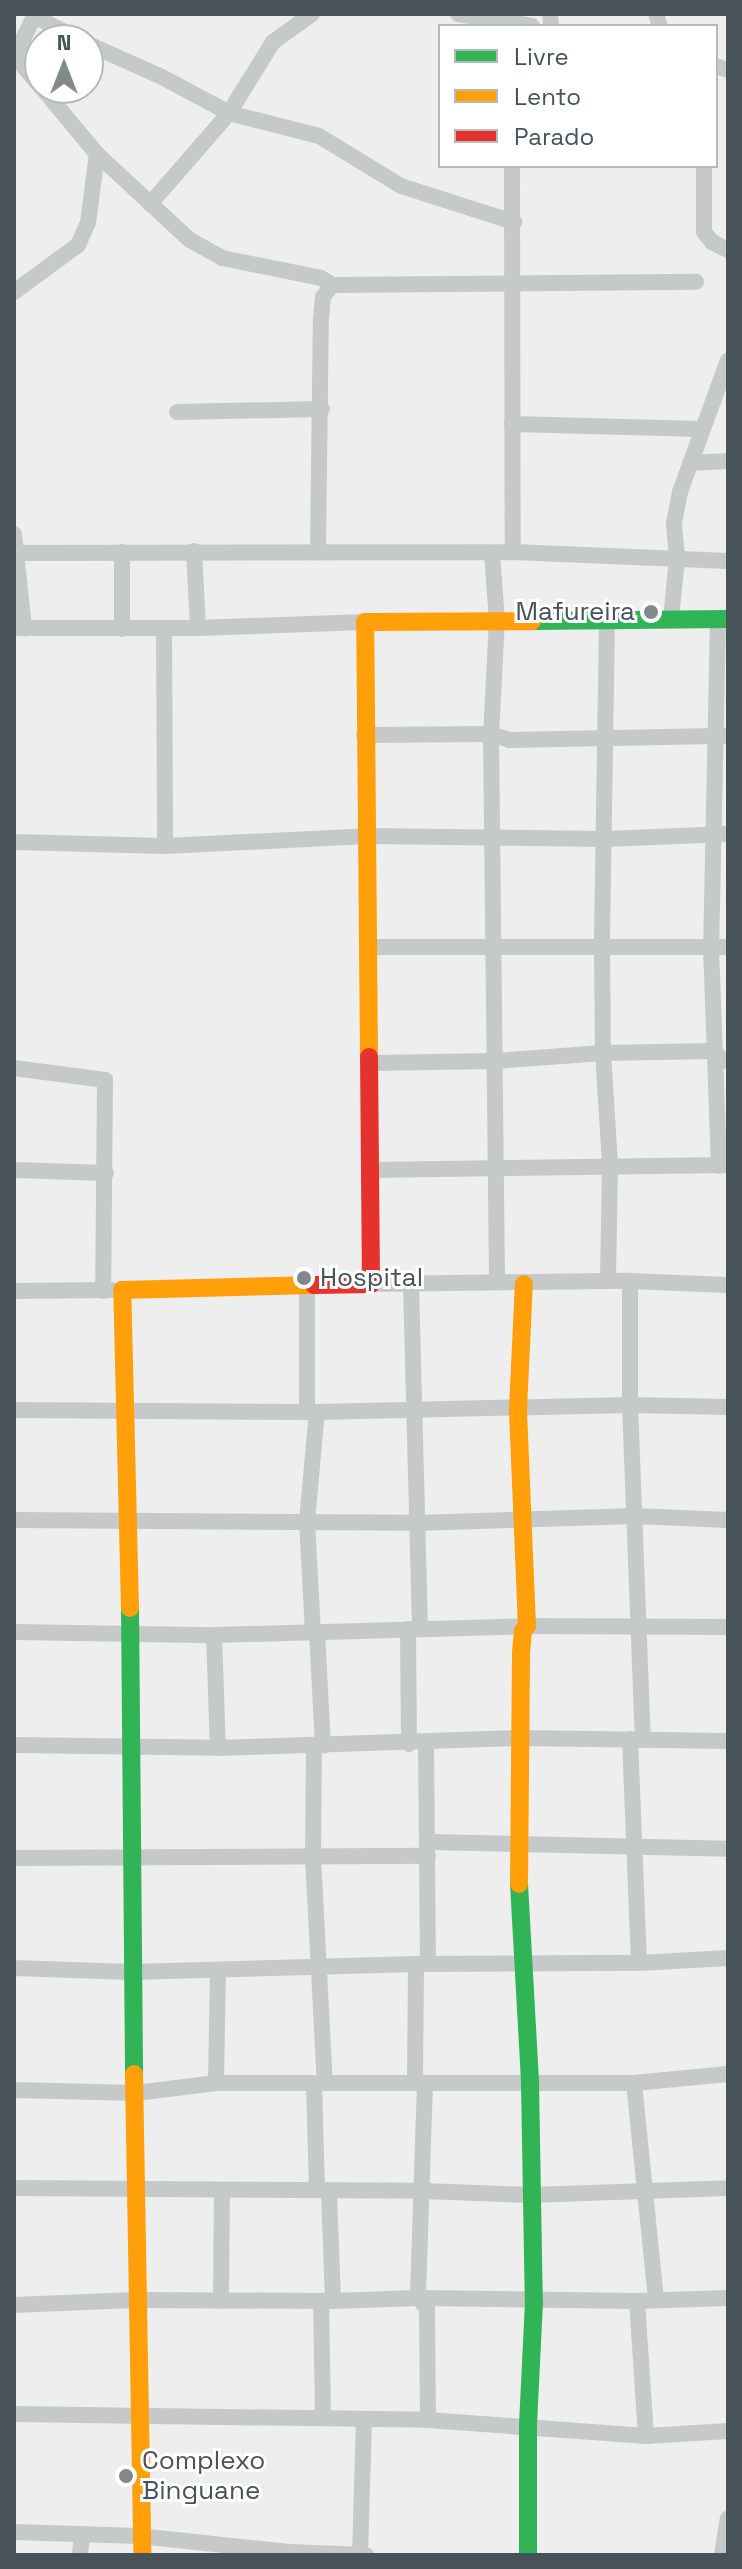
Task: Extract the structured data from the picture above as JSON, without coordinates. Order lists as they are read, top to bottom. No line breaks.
{"places":["Mafureira","Hospital","Complexo Binguane"],"legend":["Livre","Lento","Parado"],"north":"top"}
